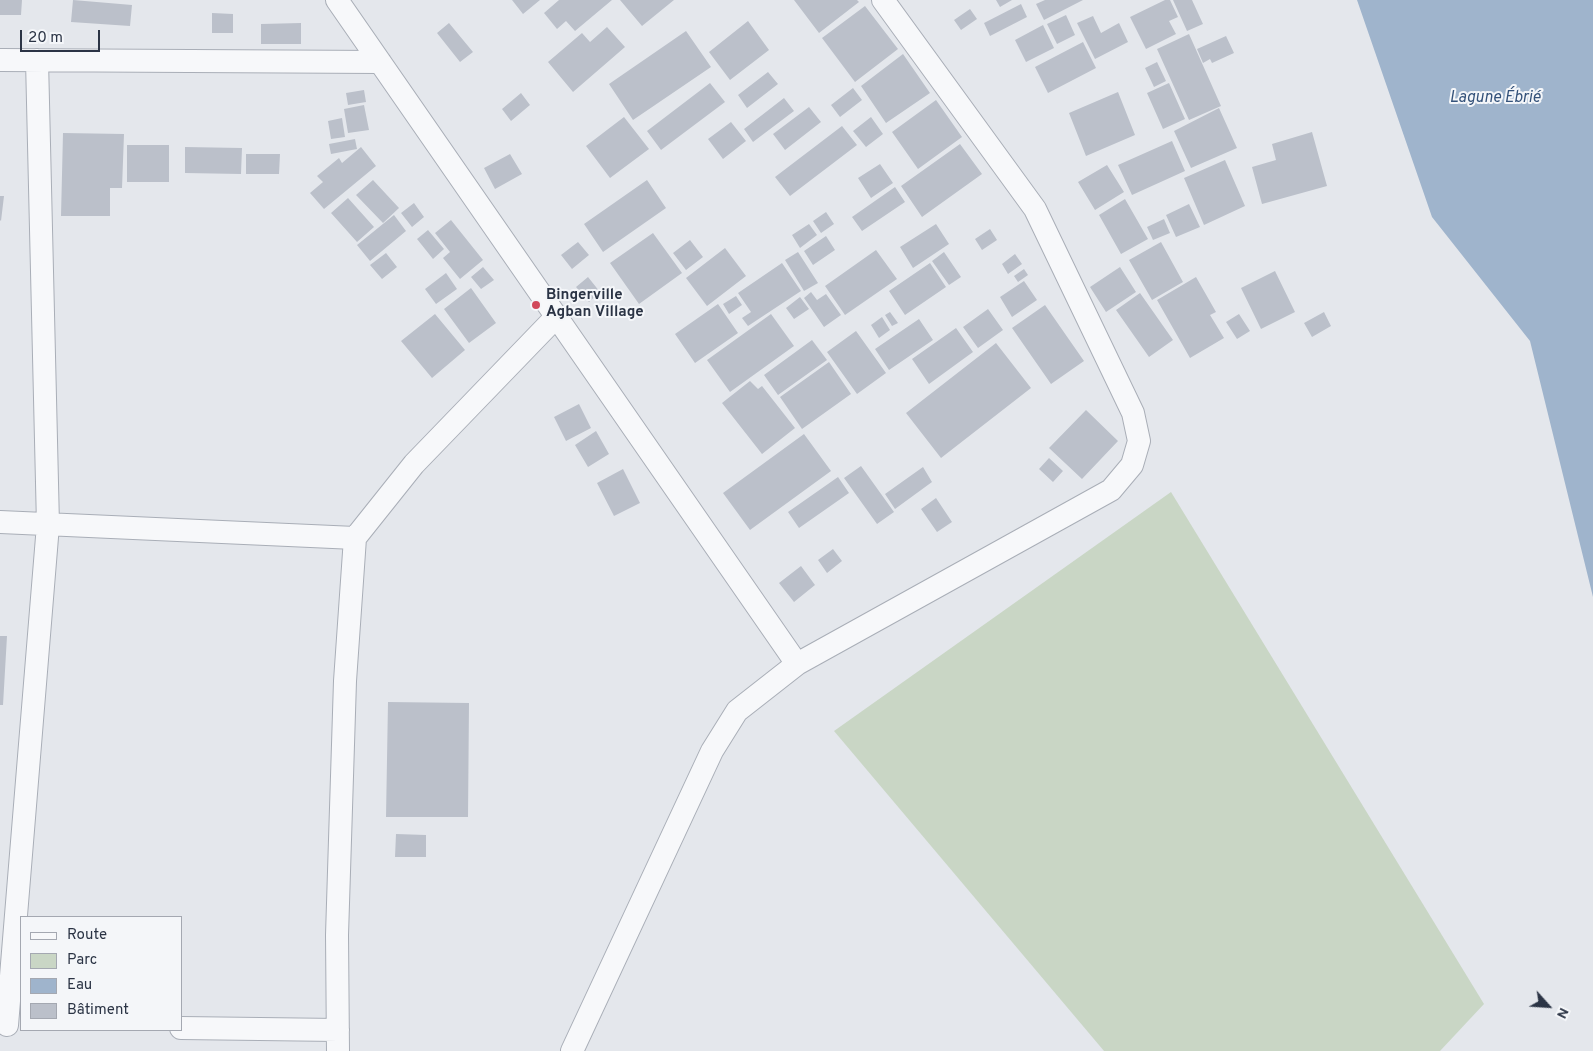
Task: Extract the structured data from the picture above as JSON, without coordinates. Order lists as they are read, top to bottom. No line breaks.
{"water":["Lagune Ébrié"],"places":["Bingerville Agban Village"],"legend":["Route","Parc","Eau","Bâtiment"],"scale_bar":"20 m","north":"bottom right"}
